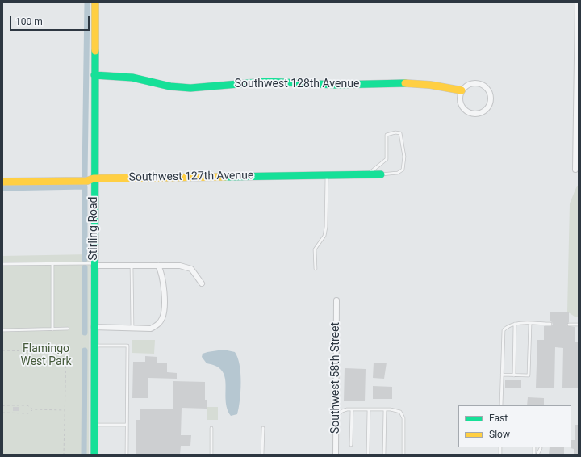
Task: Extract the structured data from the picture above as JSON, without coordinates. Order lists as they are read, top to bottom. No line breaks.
{"streets":{"street":["Southwest 128th Avenue","Southwest 127th Avenue","Stirling Road","Southwest 58th Street"]},"crossings":[["Southwest 128th Avenue","Stirling Road"],["Southwest 127th Avenue","Stirling Road"]],"parks":["Flamingo West Park"],"legend":["Fast","Slow"],"scale_bar":"100 m"}
